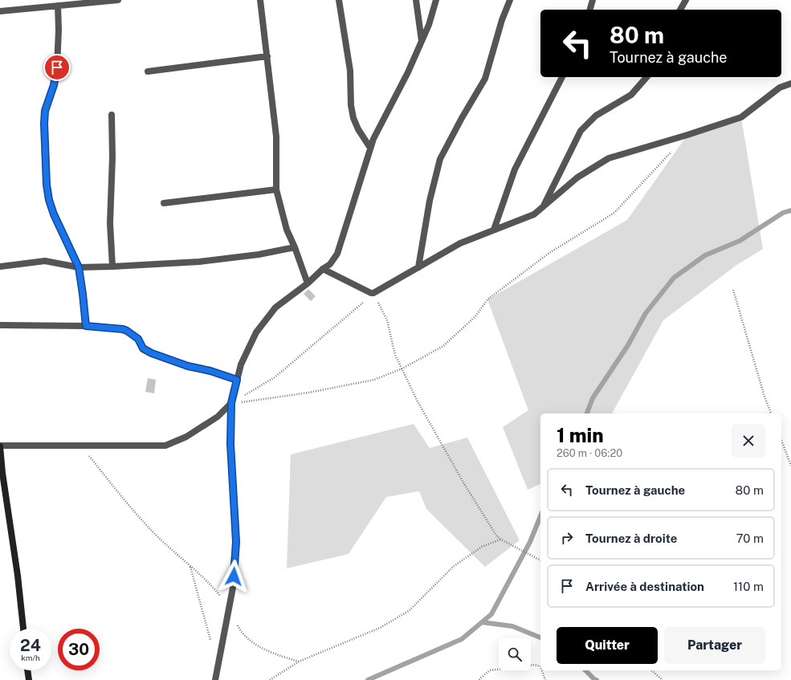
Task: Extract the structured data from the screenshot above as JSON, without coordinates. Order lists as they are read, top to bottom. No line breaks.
{"page":{"turn":["80 m","Tournez à gauche"],"heading":["1 min","260 m · 06:20"],"list":[{"name":"Tournez à gauche","value":"80 m"},{"name":"Tournez à droite","value":"70 m"},{"name":"Arrivée à destination","value":"110 m"}],"buttons":["Quitter","Partager"],"speed":"24 km/h","limit":"30"}}
